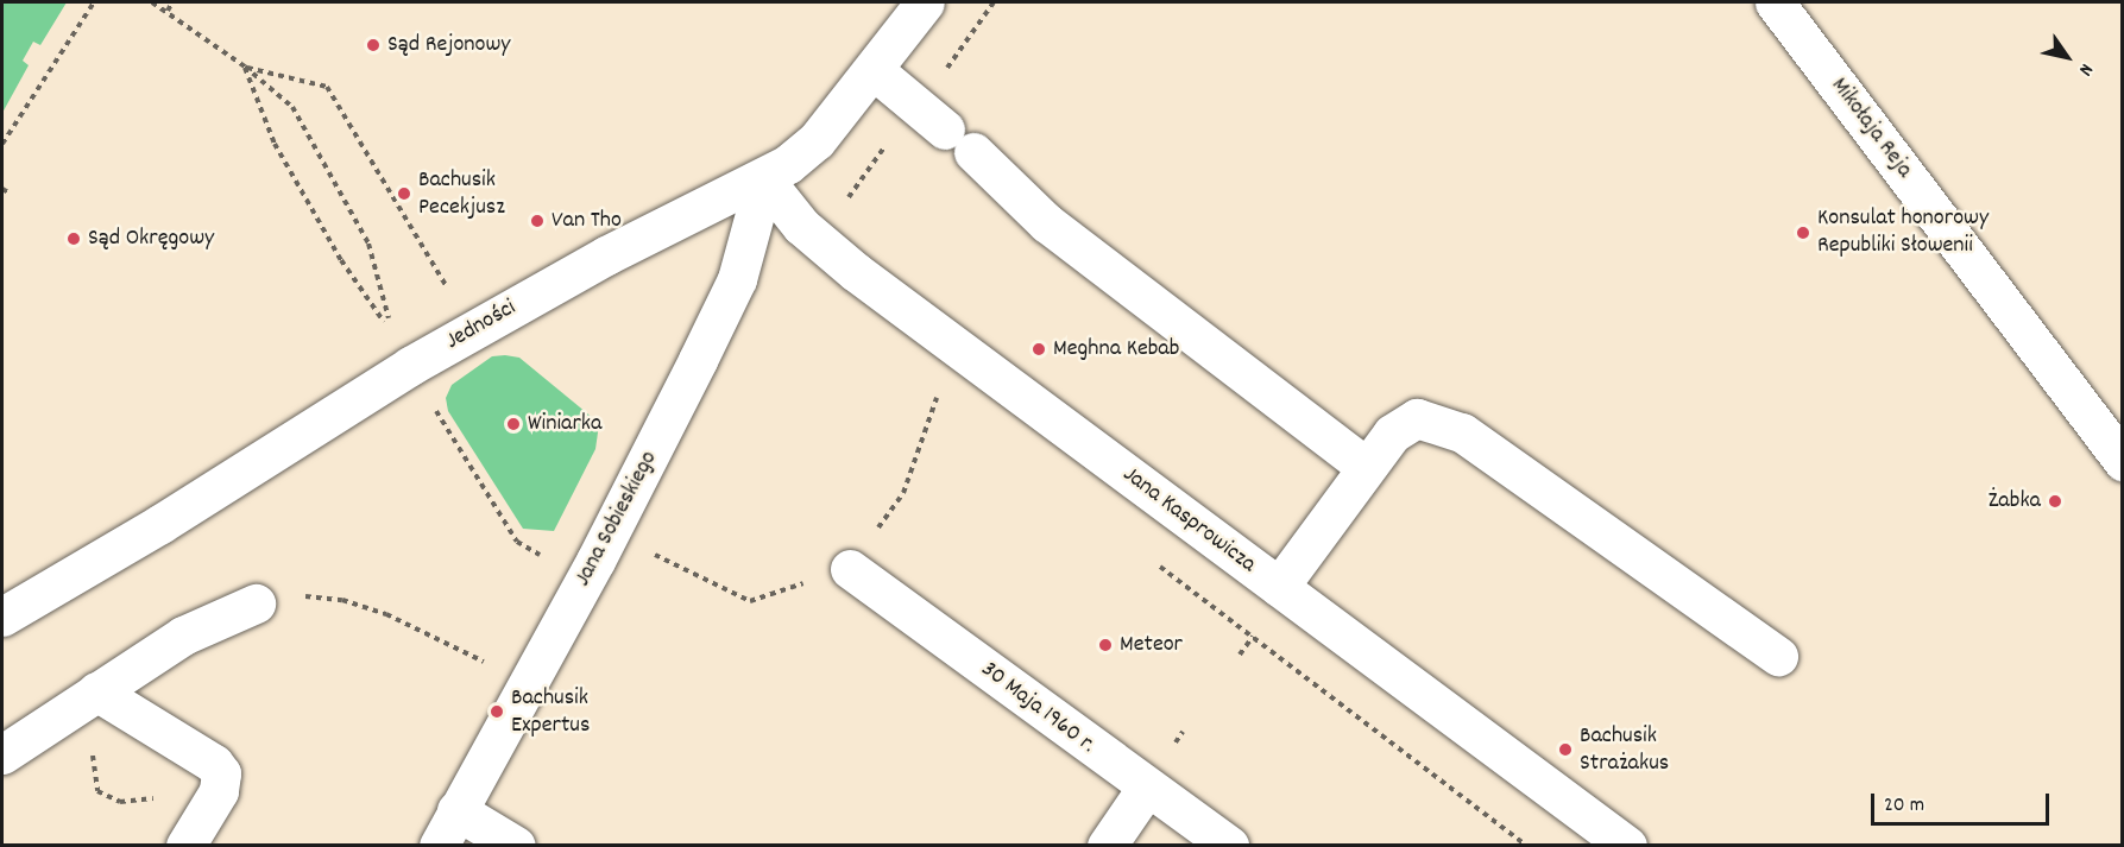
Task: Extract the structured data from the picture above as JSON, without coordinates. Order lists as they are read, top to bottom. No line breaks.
{"streets":{"street":["Mikołaja Reja","Jedności","Jana Sobieskiego","Jana Kasprowicza","30 Maja 1960 r."]},"crossings":[["Jedności","Jana Sobieskiego"],["Jedności","Jana Kasprowicza"],["Jana Sobieskiego","Jana Kasprowicza"]],"places":["Sąd Rejonowy","Bachusik Pecekjusz","Van Tho","Konsulat honorowy Republiki Słowenii","Sąd Okręgowy","Meghna Kebab","Winiarka","Żabka","Meteor","Bachusik Expertus","Bachusik Strażakus"],"scale_bar":"20 m","north":"bottom right"}
